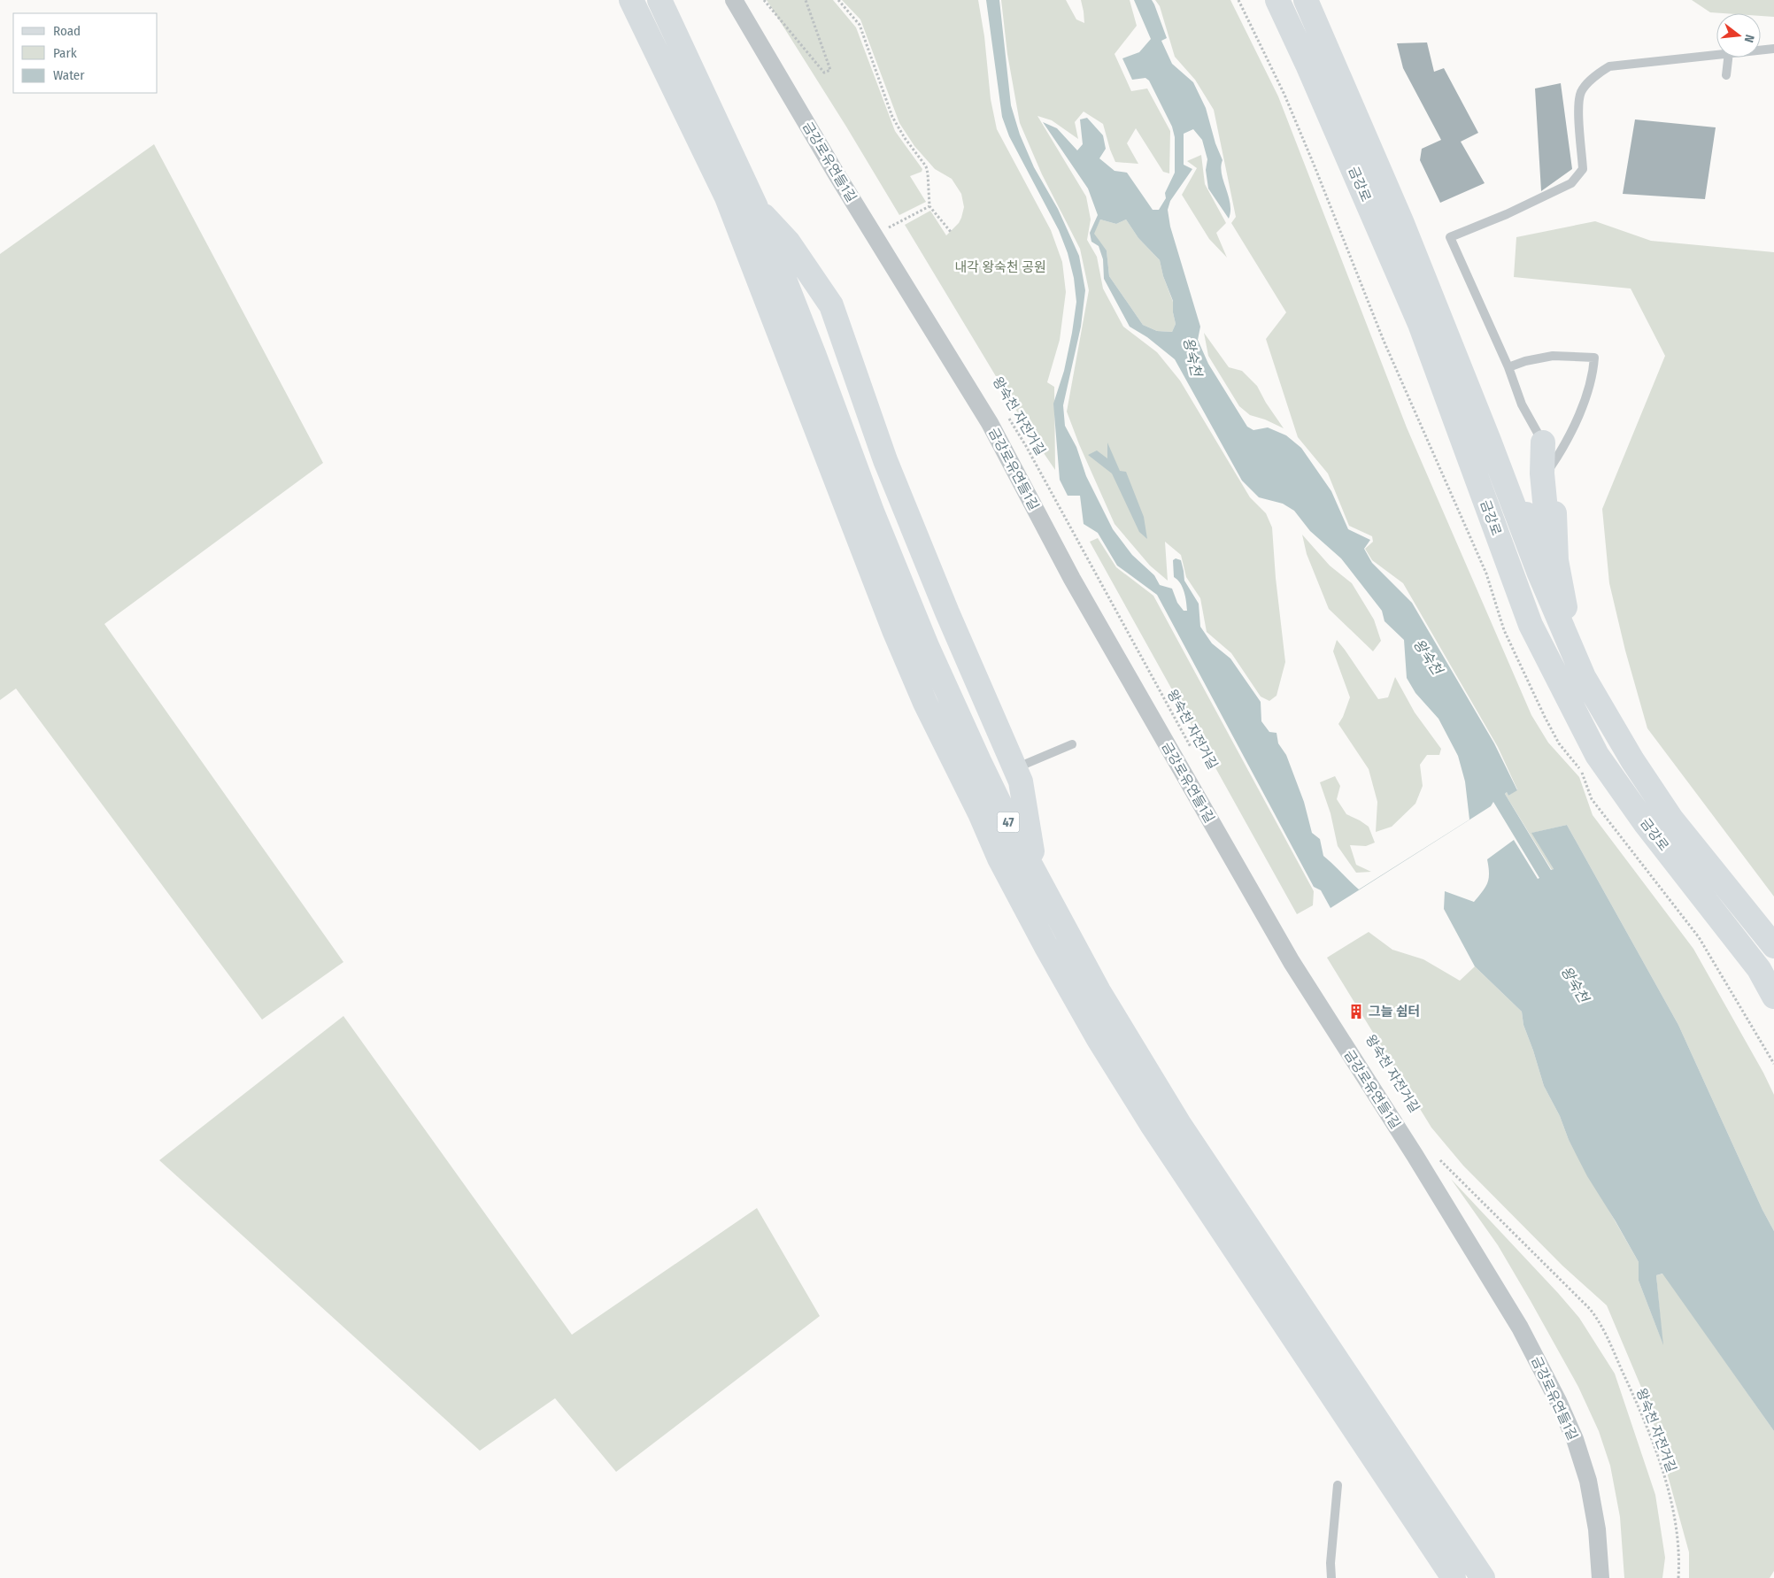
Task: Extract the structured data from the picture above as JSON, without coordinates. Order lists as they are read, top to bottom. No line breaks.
{"streets":{"main road":["금강로","47"],"street":["금강로유연들1길"],"path":["왕숙천 자전거길"]},"water":["왕숙천"],"parks":["내각 왕숙천 공원"],"places":{"building":["그늘 쉼터"]},"legend":["Road","Park","Water"],"north":"right"}
